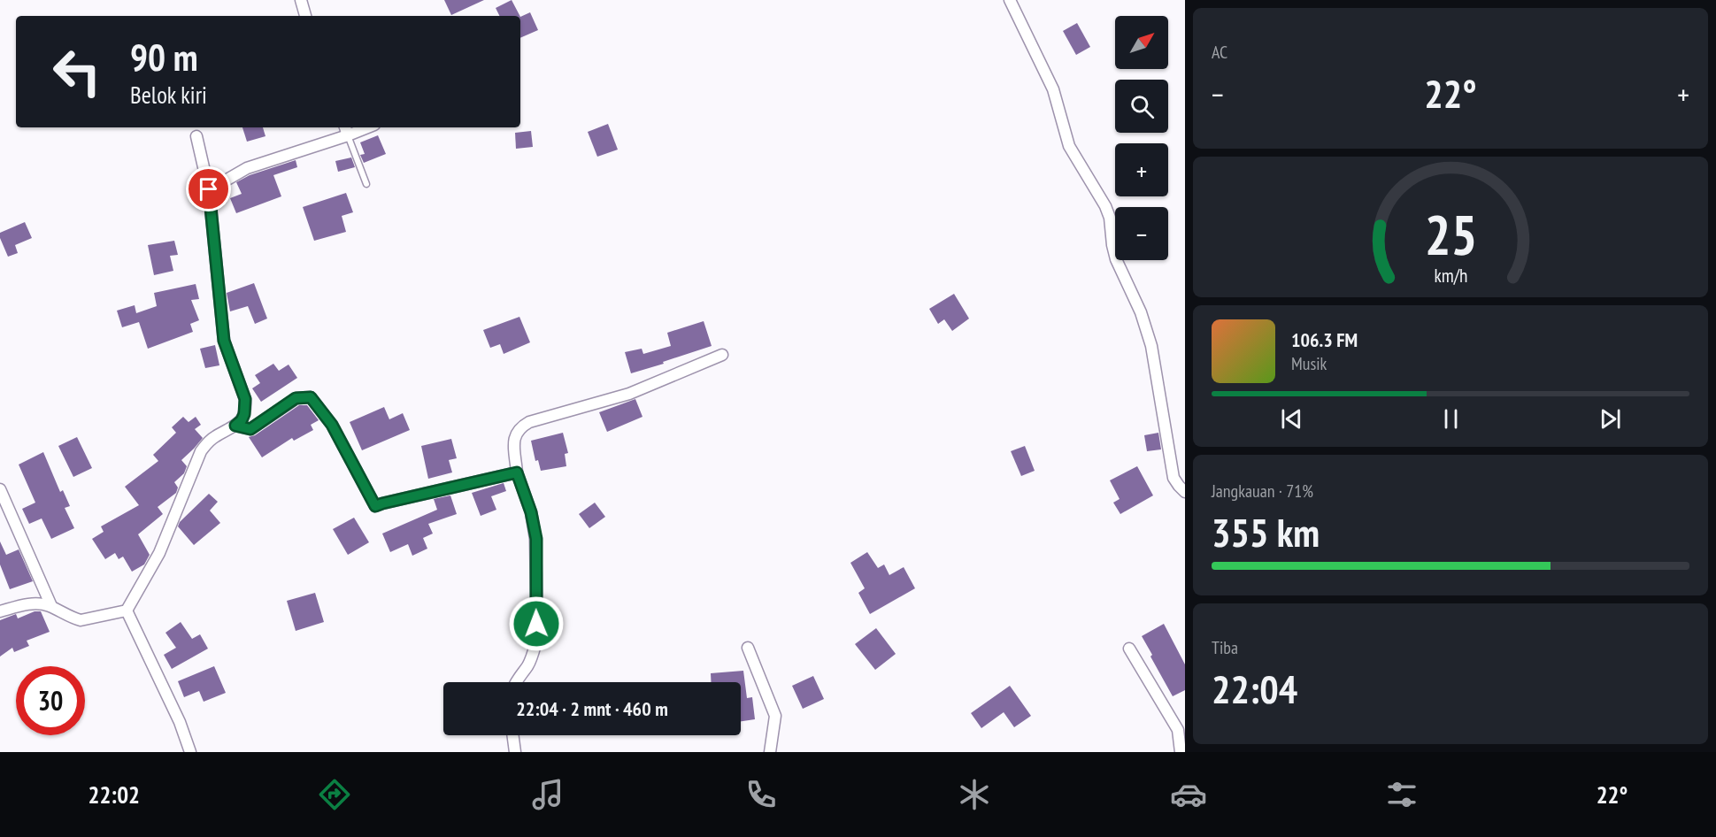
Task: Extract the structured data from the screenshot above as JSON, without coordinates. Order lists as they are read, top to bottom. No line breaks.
{"north":"top right","page":{"tile":["AC",["Jangkauan · 71%","355 km"],["Tiba","22:04"]],"map_buttons":["+","−"],"turn":["90 m","Belok kiri"],"heat":["−","22°","+"],"song":["106.3 FM","Musik"],"limit":"30","trip":"22:04 · 2 mnt · 460 m","tabs":["22:02","22°"],"gauge":["25","km/h"]}}
